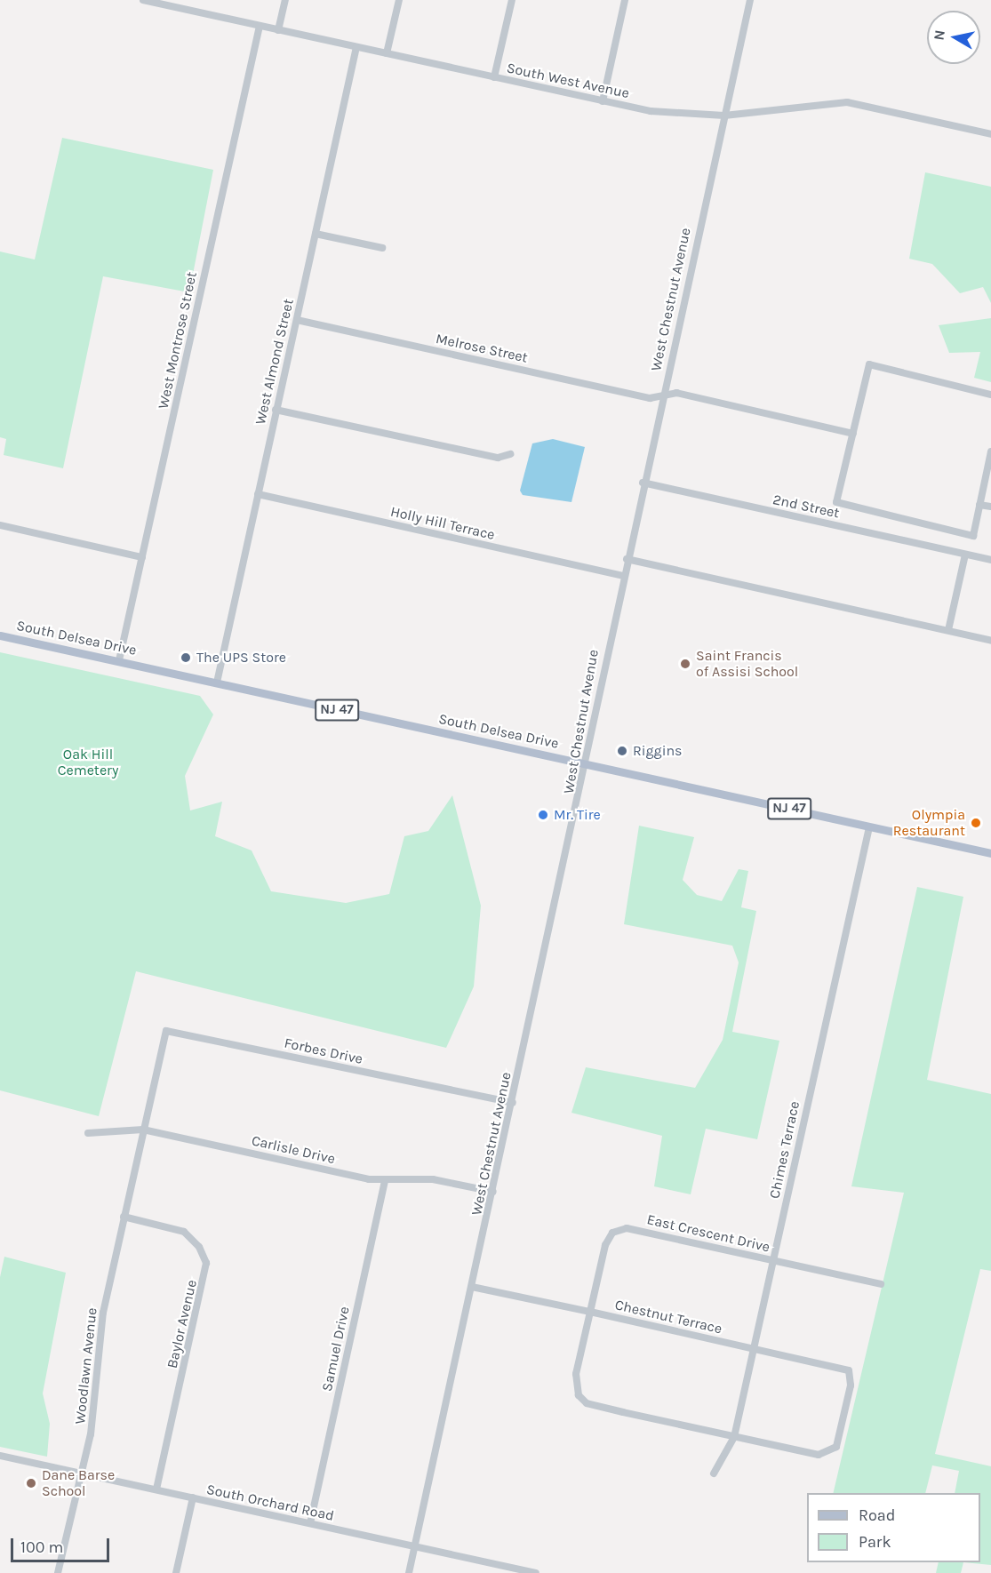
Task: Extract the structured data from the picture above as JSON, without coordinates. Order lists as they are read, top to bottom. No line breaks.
{"streets":{"main road":["South Delsea Drive","NJ 47"],"street":["South West Avenue","West Chestnut Avenue","West Montrose Street","Melrose Street","West Almond Street","2nd Street","Holly Hill Terrace","Forbes Drive","Carlisle Drive","Chimes Terrace","East Crescent Drive","Chestnut Terrace","Baylor Avenue","Samuel Drive","Woodlawn Avenue","South Orchard Road"]},"crossings":[["South West Avenue","West Chestnut Avenue"],["South West Avenue","West Montrose Street"],["South West Avenue","West Almond Street"],["West Chestnut Avenue","Melrose Street"],["West Chestnut Avenue","2nd Street"],["West Chestnut Avenue","Holly Hill Terrace"],["West Chestnut Avenue","South Delsea Drive"],["West Chestnut Avenue","Forbes Drive"],["West Chestnut Avenue","Carlisle Drive"],["West Chestnut Avenue","Chestnut Terrace"],["West Chestnut Avenue","South Orchard Road"],["West Montrose Street","South Delsea Drive"],["Melrose Street","West Almond Street"],["West Almond Street","Holly Hill Terrace"],["West Almond Street","South Delsea Drive"],["South Delsea Drive","Chimes Terrace"],["Forbes Drive","Woodlawn Avenue"],["Carlisle Drive","Samuel Drive"],["Carlisle Drive","Woodlawn Avenue"],["Chimes Terrace","East Crescent Drive"],["Chimes Terrace","Chestnut Terrace"],["East Crescent Drive","Chestnut Terrace"],["Baylor Avenue","Woodlawn Avenue"],["Baylor Avenue","South Orchard Road"],["Samuel Drive","South Orchard Road"],["Woodlawn Avenue","South Orchard Road"]],"parks":["Oak Hill Cemetery"],"places":["The UPS Store","Saint Francis of Assisi School","Riggins","Mr. Tire","Olympia Restaurant","Dane Barse School"],"legend":["Road","Park"],"scale_bar":"100 m","north":"left"}
